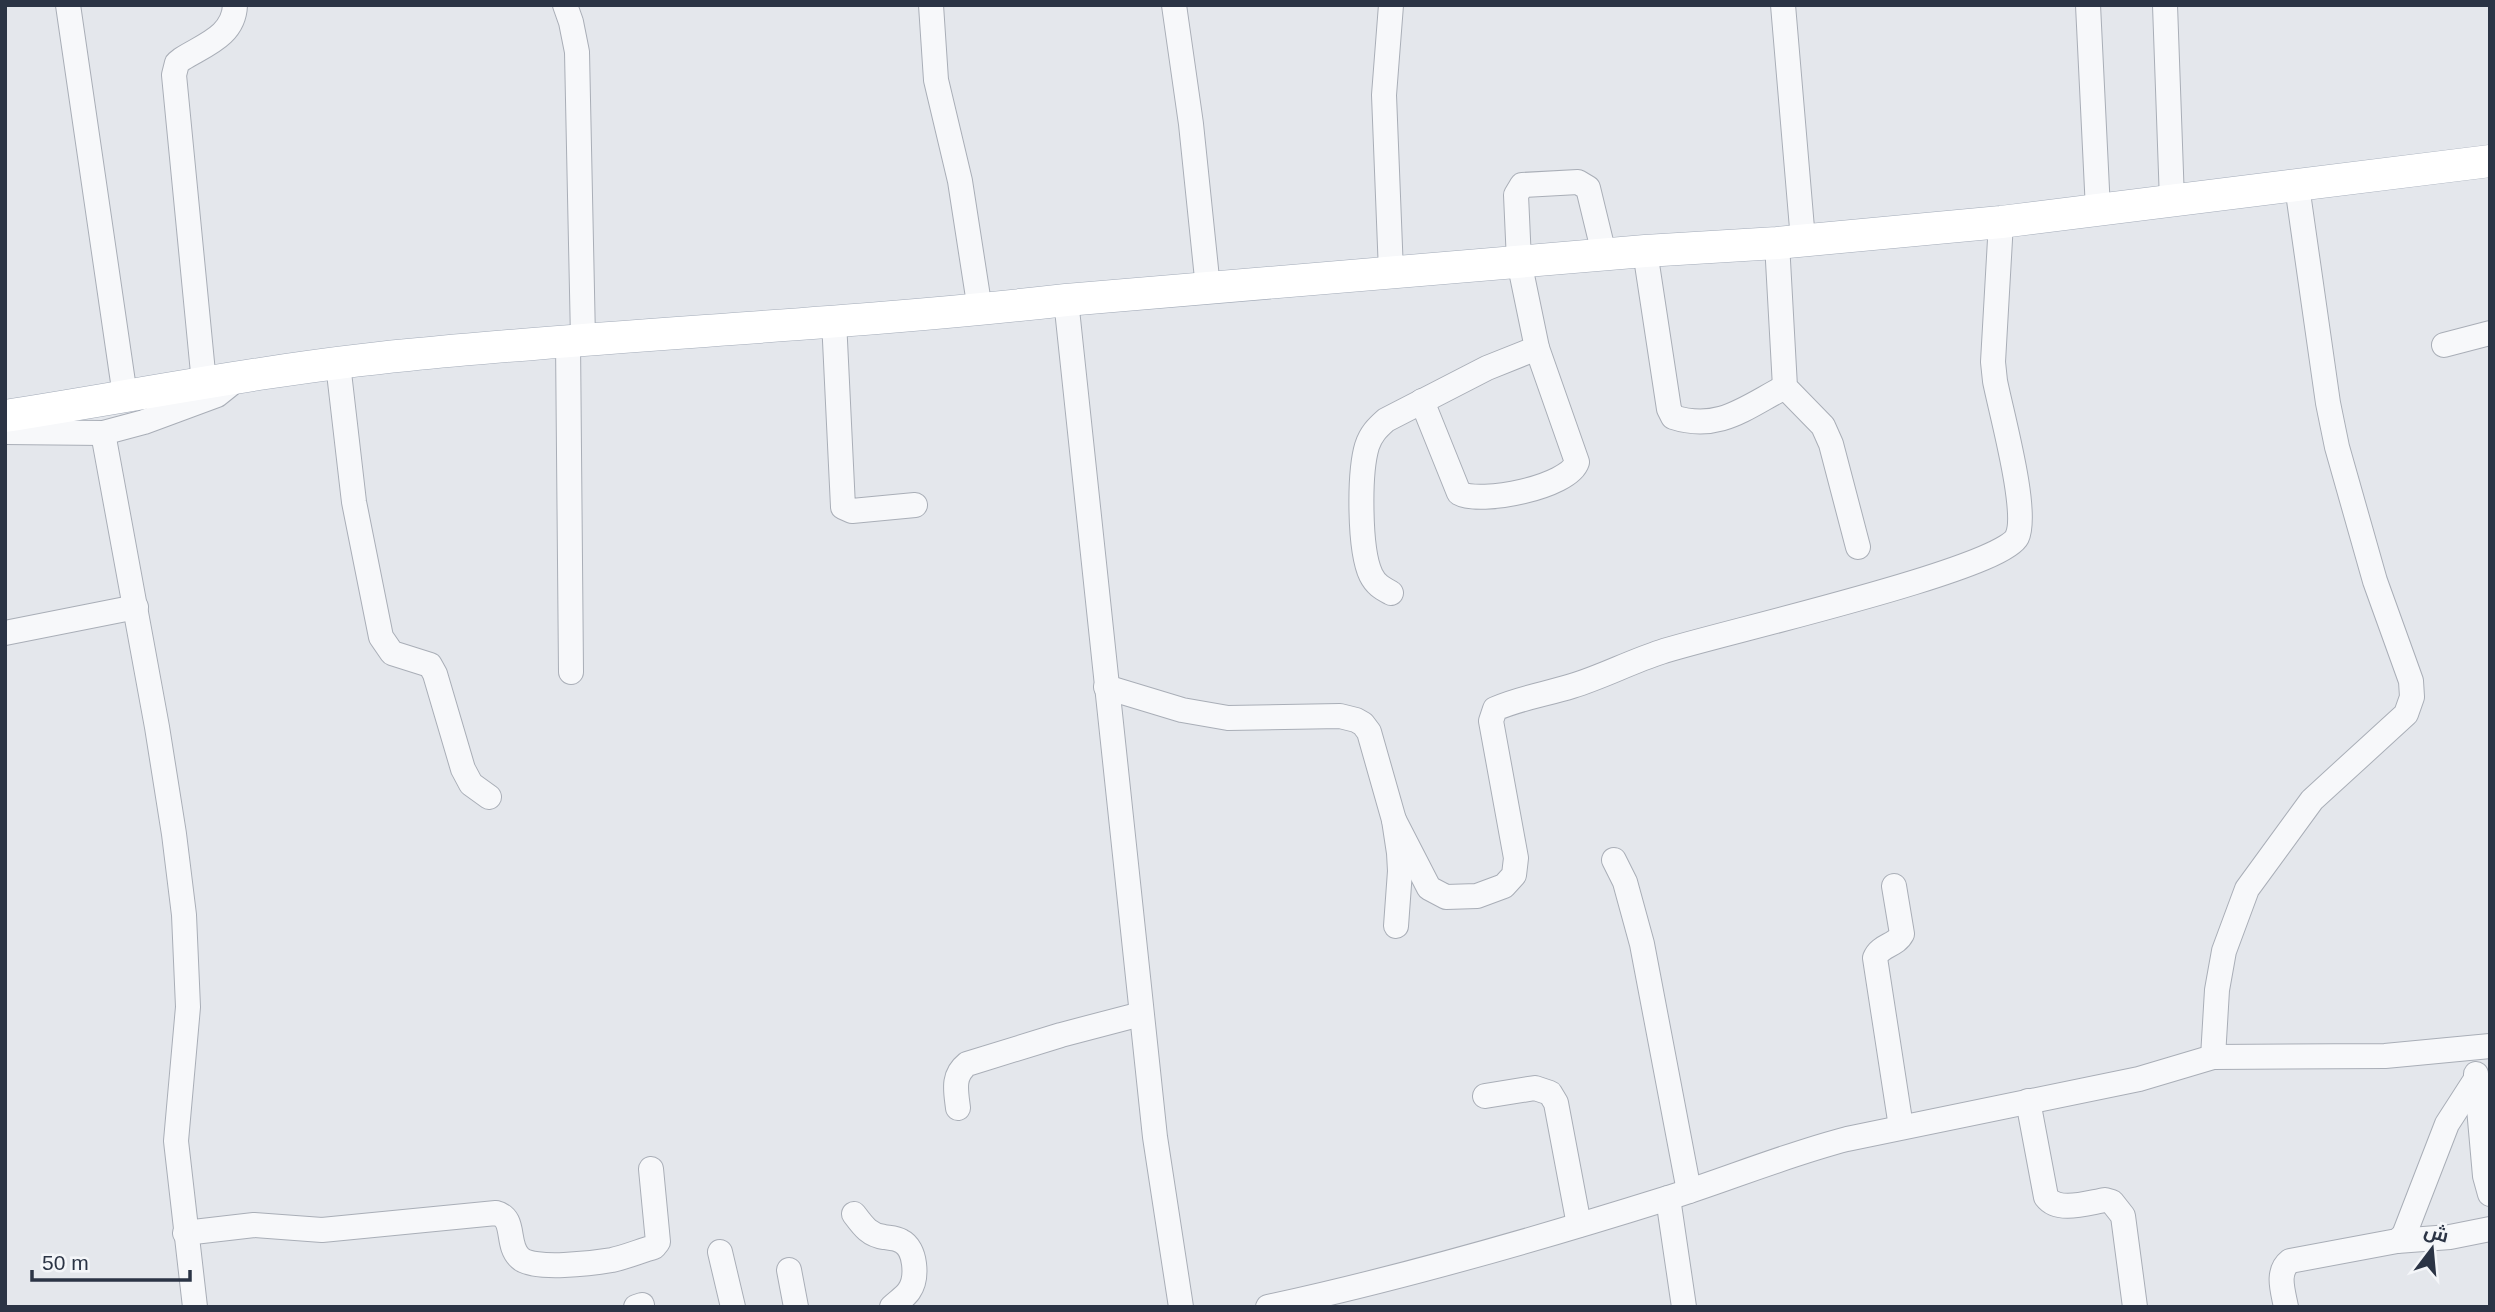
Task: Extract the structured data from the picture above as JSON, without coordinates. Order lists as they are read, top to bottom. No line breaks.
{"scale_bar":"50 m","north":"top"}
